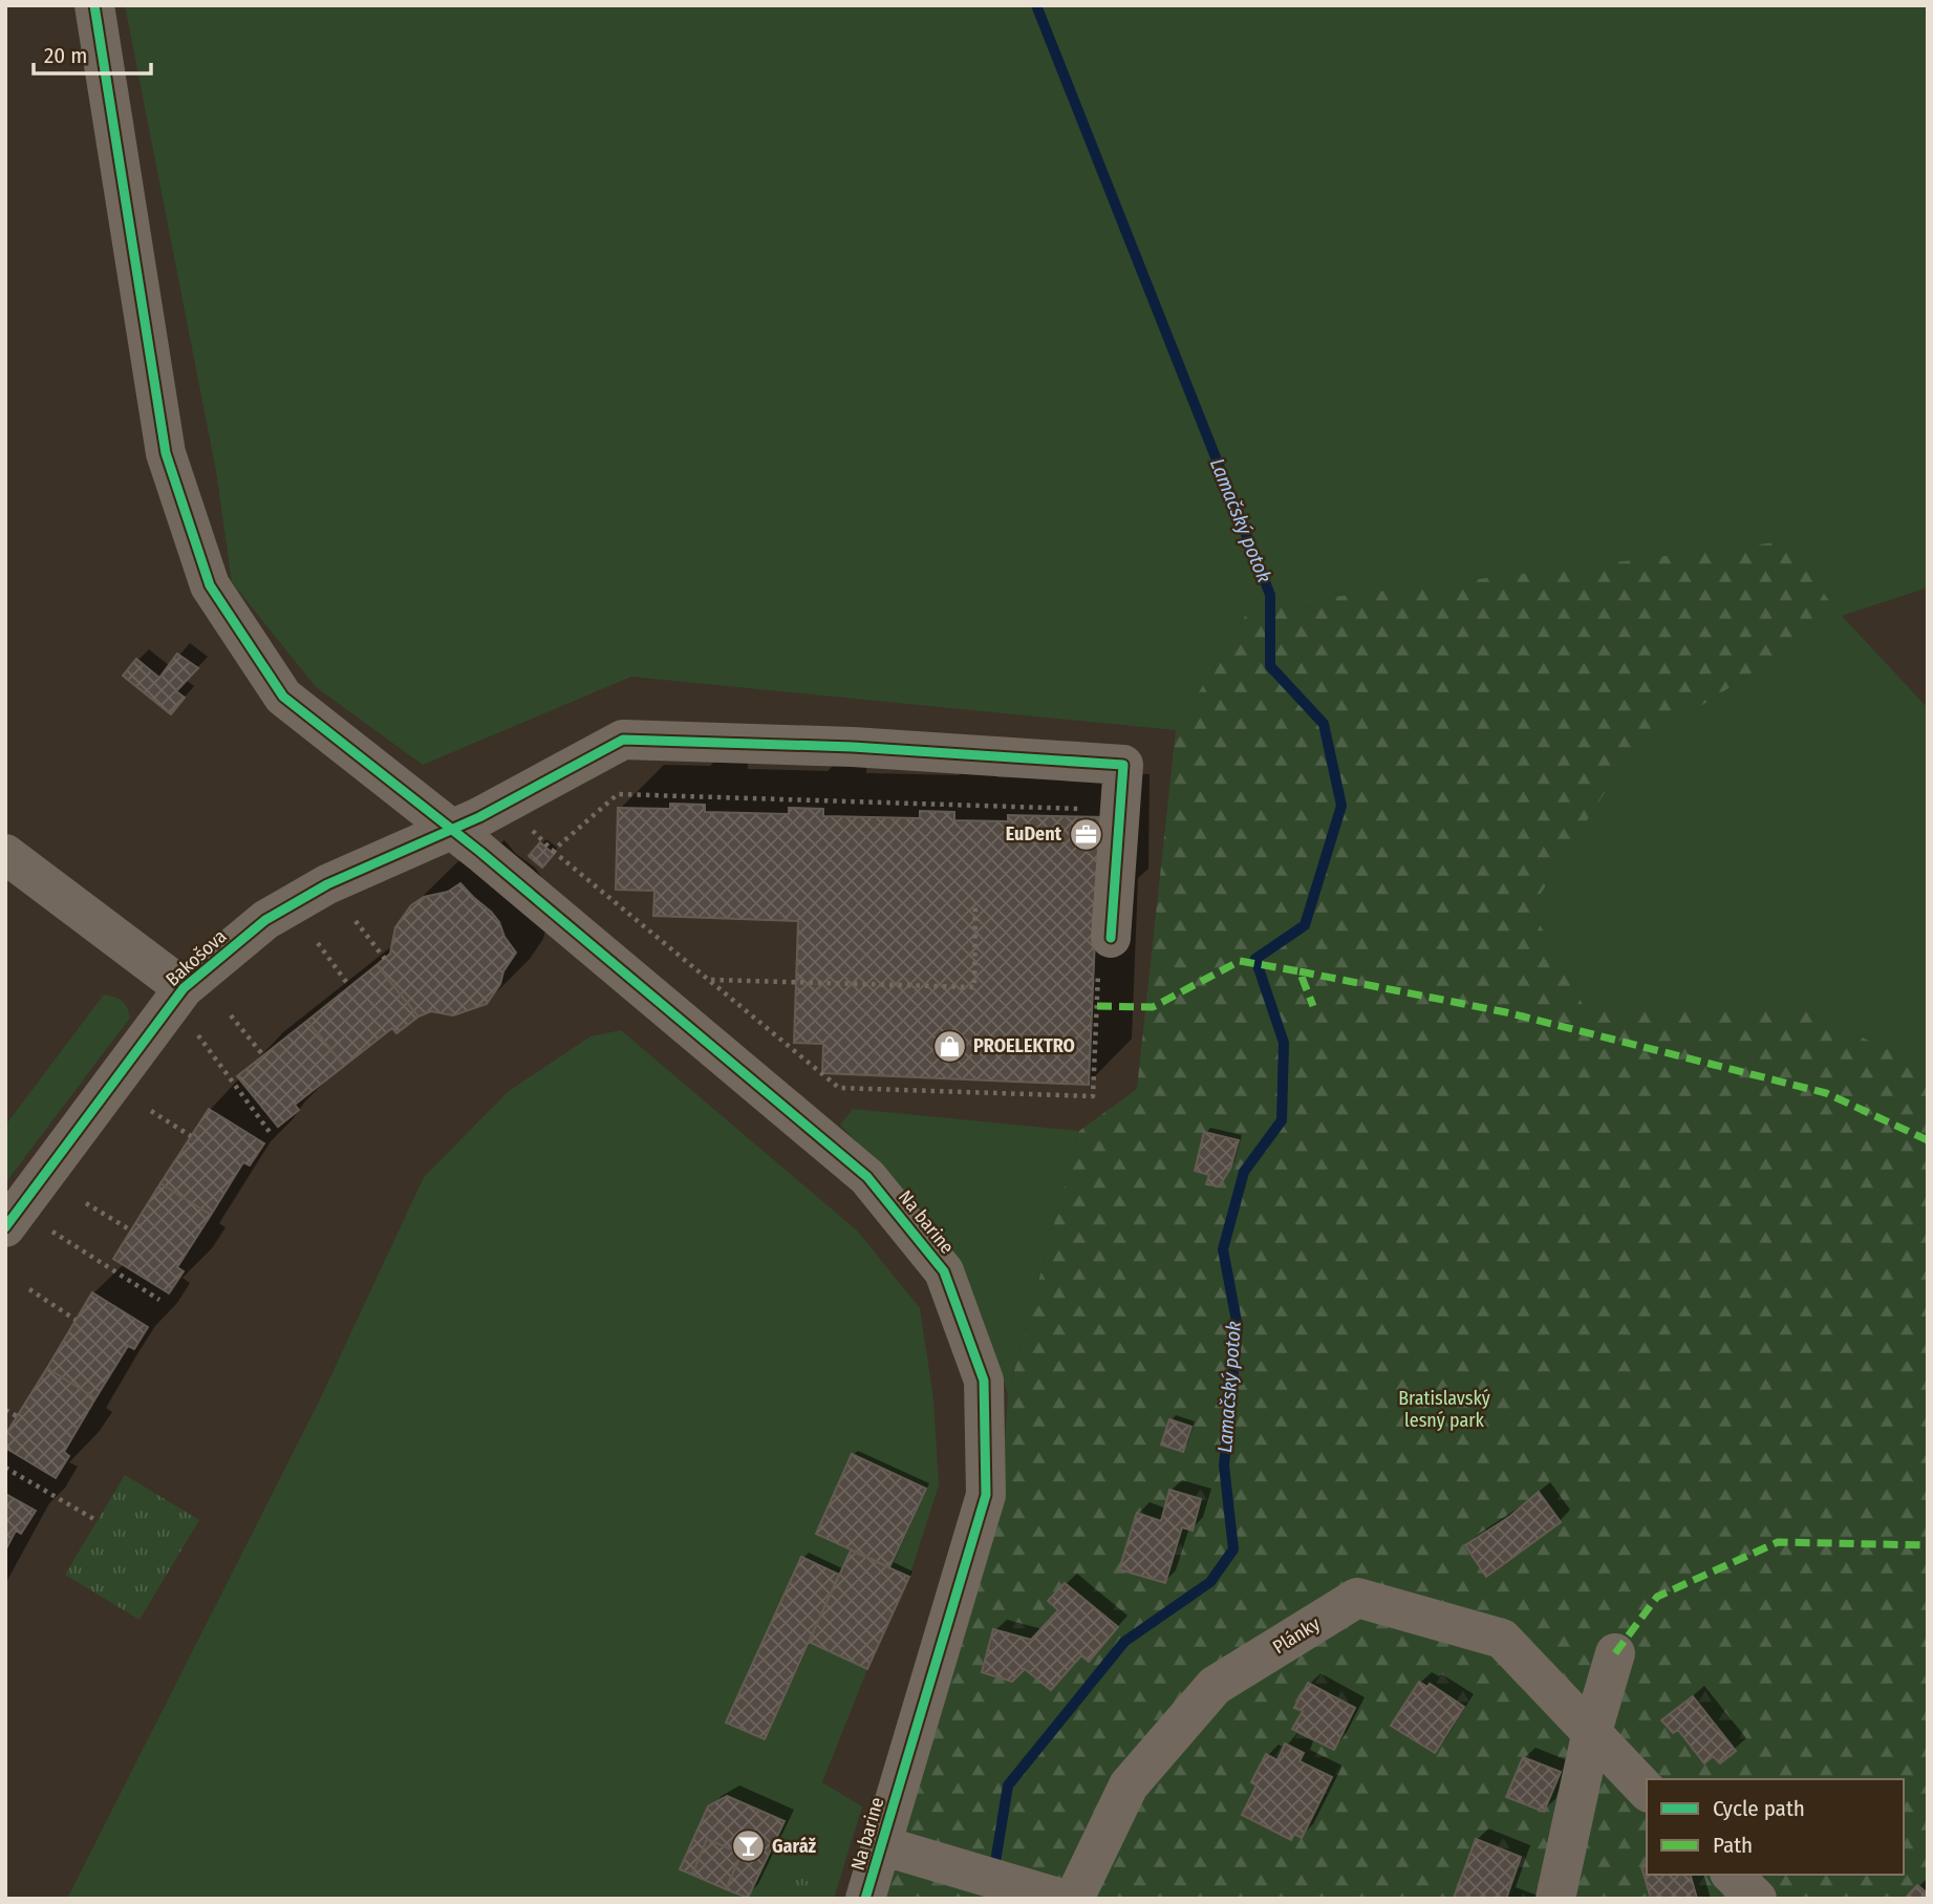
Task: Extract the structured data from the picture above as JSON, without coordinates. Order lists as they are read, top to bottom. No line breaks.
{"streets":{"street":["Bakošova","Na barine","Plánky"]},"crossings":[["Bakošova","Na barine"]],"water":["Lamačský potok"],"parks":["Bratislavský lesný park"],"places":{"office":["EuDent"],"shop":["PROELEKTRO"],"bar":["Garáž"]},"legend":["Cycle path","Path"],"scale_bar":"20 m"}
